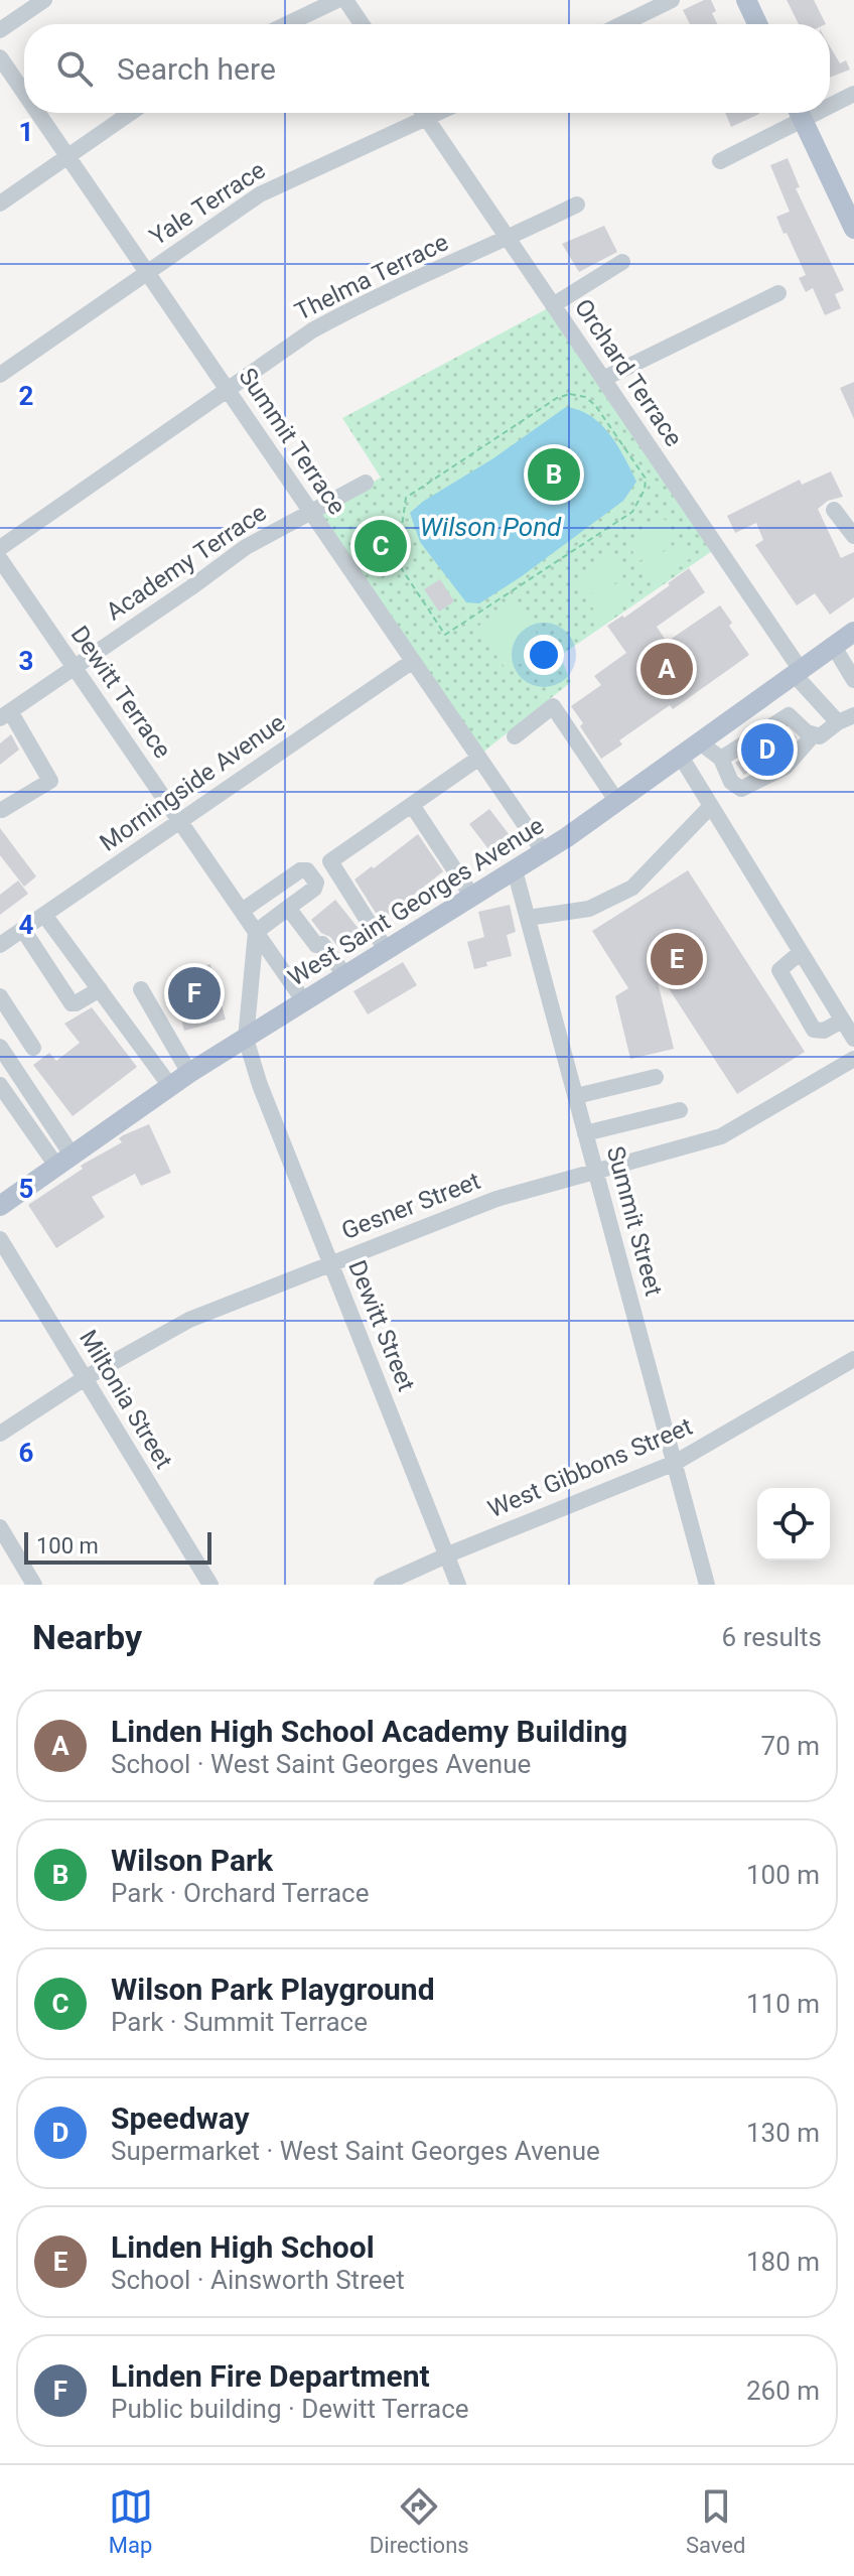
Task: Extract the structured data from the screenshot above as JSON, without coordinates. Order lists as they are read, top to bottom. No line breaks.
{"streets":{"main road":["West Saint Georges Avenue"],"street":["Yale Terrace","Thelma Terrace","Orchard Terrace","Summit Terrace","Academy Terrace","Dewitt Terrace","Morningside Avenue","Gesner Street","Summit Street","Dewitt Street","Miltonia Street","West Gibbons Street"]},"crossings":[["Yale Terrace","Orchard Terrace"],["Yale Terrace","Summit Terrace"],["Thelma Terrace","Orchard Terrace"],["Thelma Terrace","Summit Terrace"],["Orchard Terrace","West Saint Georges Avenue"],["Summit Terrace","Academy Terrace"],["Summit Terrace","Morningside Avenue"],["Summit Terrace","West Saint Georges Avenue"],["Academy Terrace","Dewitt Terrace"],["Dewitt Terrace","Morningside Avenue"],["Dewitt Terrace","West Saint Georges Avenue"],["West Saint Georges Avenue","Summit Street"],["West Saint Georges Avenue","Dewitt Street"],["Gesner Street","Summit Street"],["Gesner Street","Dewitt Street"],["Gesner Street","Miltonia Street"],["Summit Street","West Gibbons Street"],["Dewitt Street","West Gibbons Street"]],"water":["Wilson Pond"],"scale_bar":"100 m","page":{"search":"Search here","pins":["B","C","A","D","E","F"],"scale":"100 m","heading":["Nearby","6 results"],"list":[{"mark":"A","name":"Linden High School Academy Building","note":"School · West Saint Georges Avenue","value":"70 m"},{"mark":"B","name":"Wilson Park","note":"Park · Orchard Terrace","value":"100 m"},{"mark":"C","name":"Wilson Park Playground","note":"Park · Summit Terrace","value":"110 m"},{"mark":"D","name":"Speedway","note":"Supermarket · West Saint Georges Avenue","value":"130 m"},{"mark":"E","name":"Linden High School","note":"School · Ainsworth Street","value":"180 m"},{"mark":"F","name":"Linden Fire Department","note":"Public building · Dewitt Terrace","value":"260 m"}],"nav":["Map","Directions","Saved"]},"grid":{"rows":["1","2","3","4","5","6"]}}
